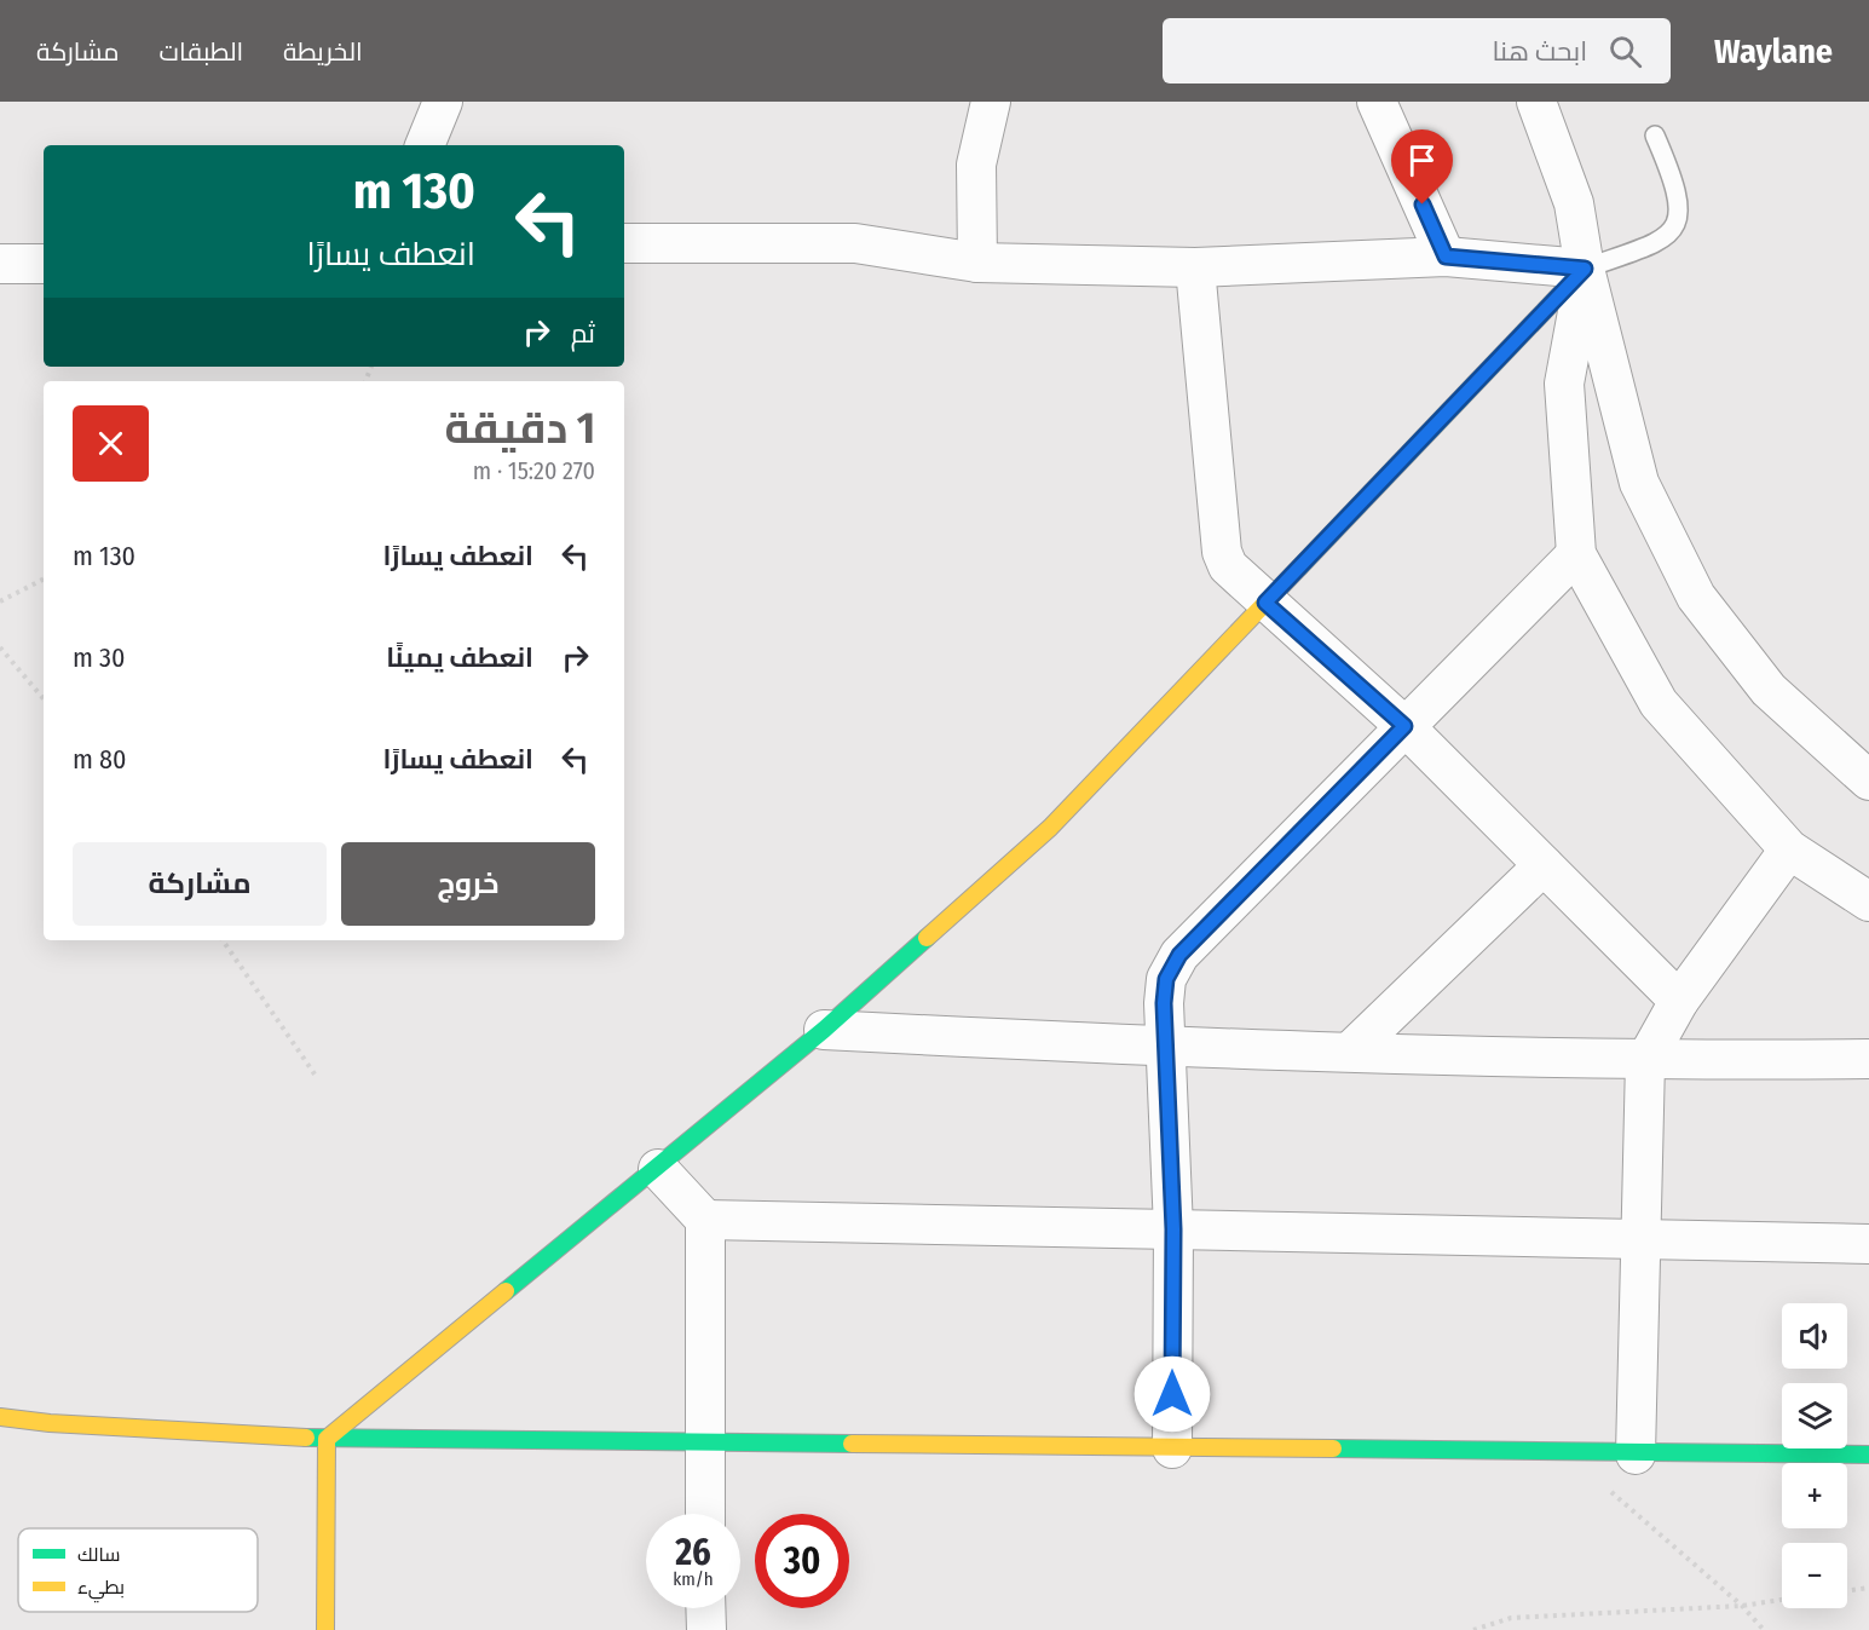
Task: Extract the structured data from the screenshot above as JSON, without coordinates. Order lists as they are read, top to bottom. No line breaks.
{"legend":["سالك","بطيء"],"page":{"header":"Waylane","search":"ابحث هنا","nav":["الخريطة","الطبقات","مشاركة"],"turn":["130 m","انعطف يسارًا"],"then":"ثم","heading":["1 دقيقة","270 m · 15:20"],"list":[{"name":"انعطف يسارًا","value":"130 m"},{"name":"انعطف يمينًا","value":"30 m"},{"name":"انعطف يسارًا","value":"80 m"}],"buttons":["خروج","مشاركة"],"map_buttons":["+","−"],"speed":"26 km/h","limit":"30"}}
